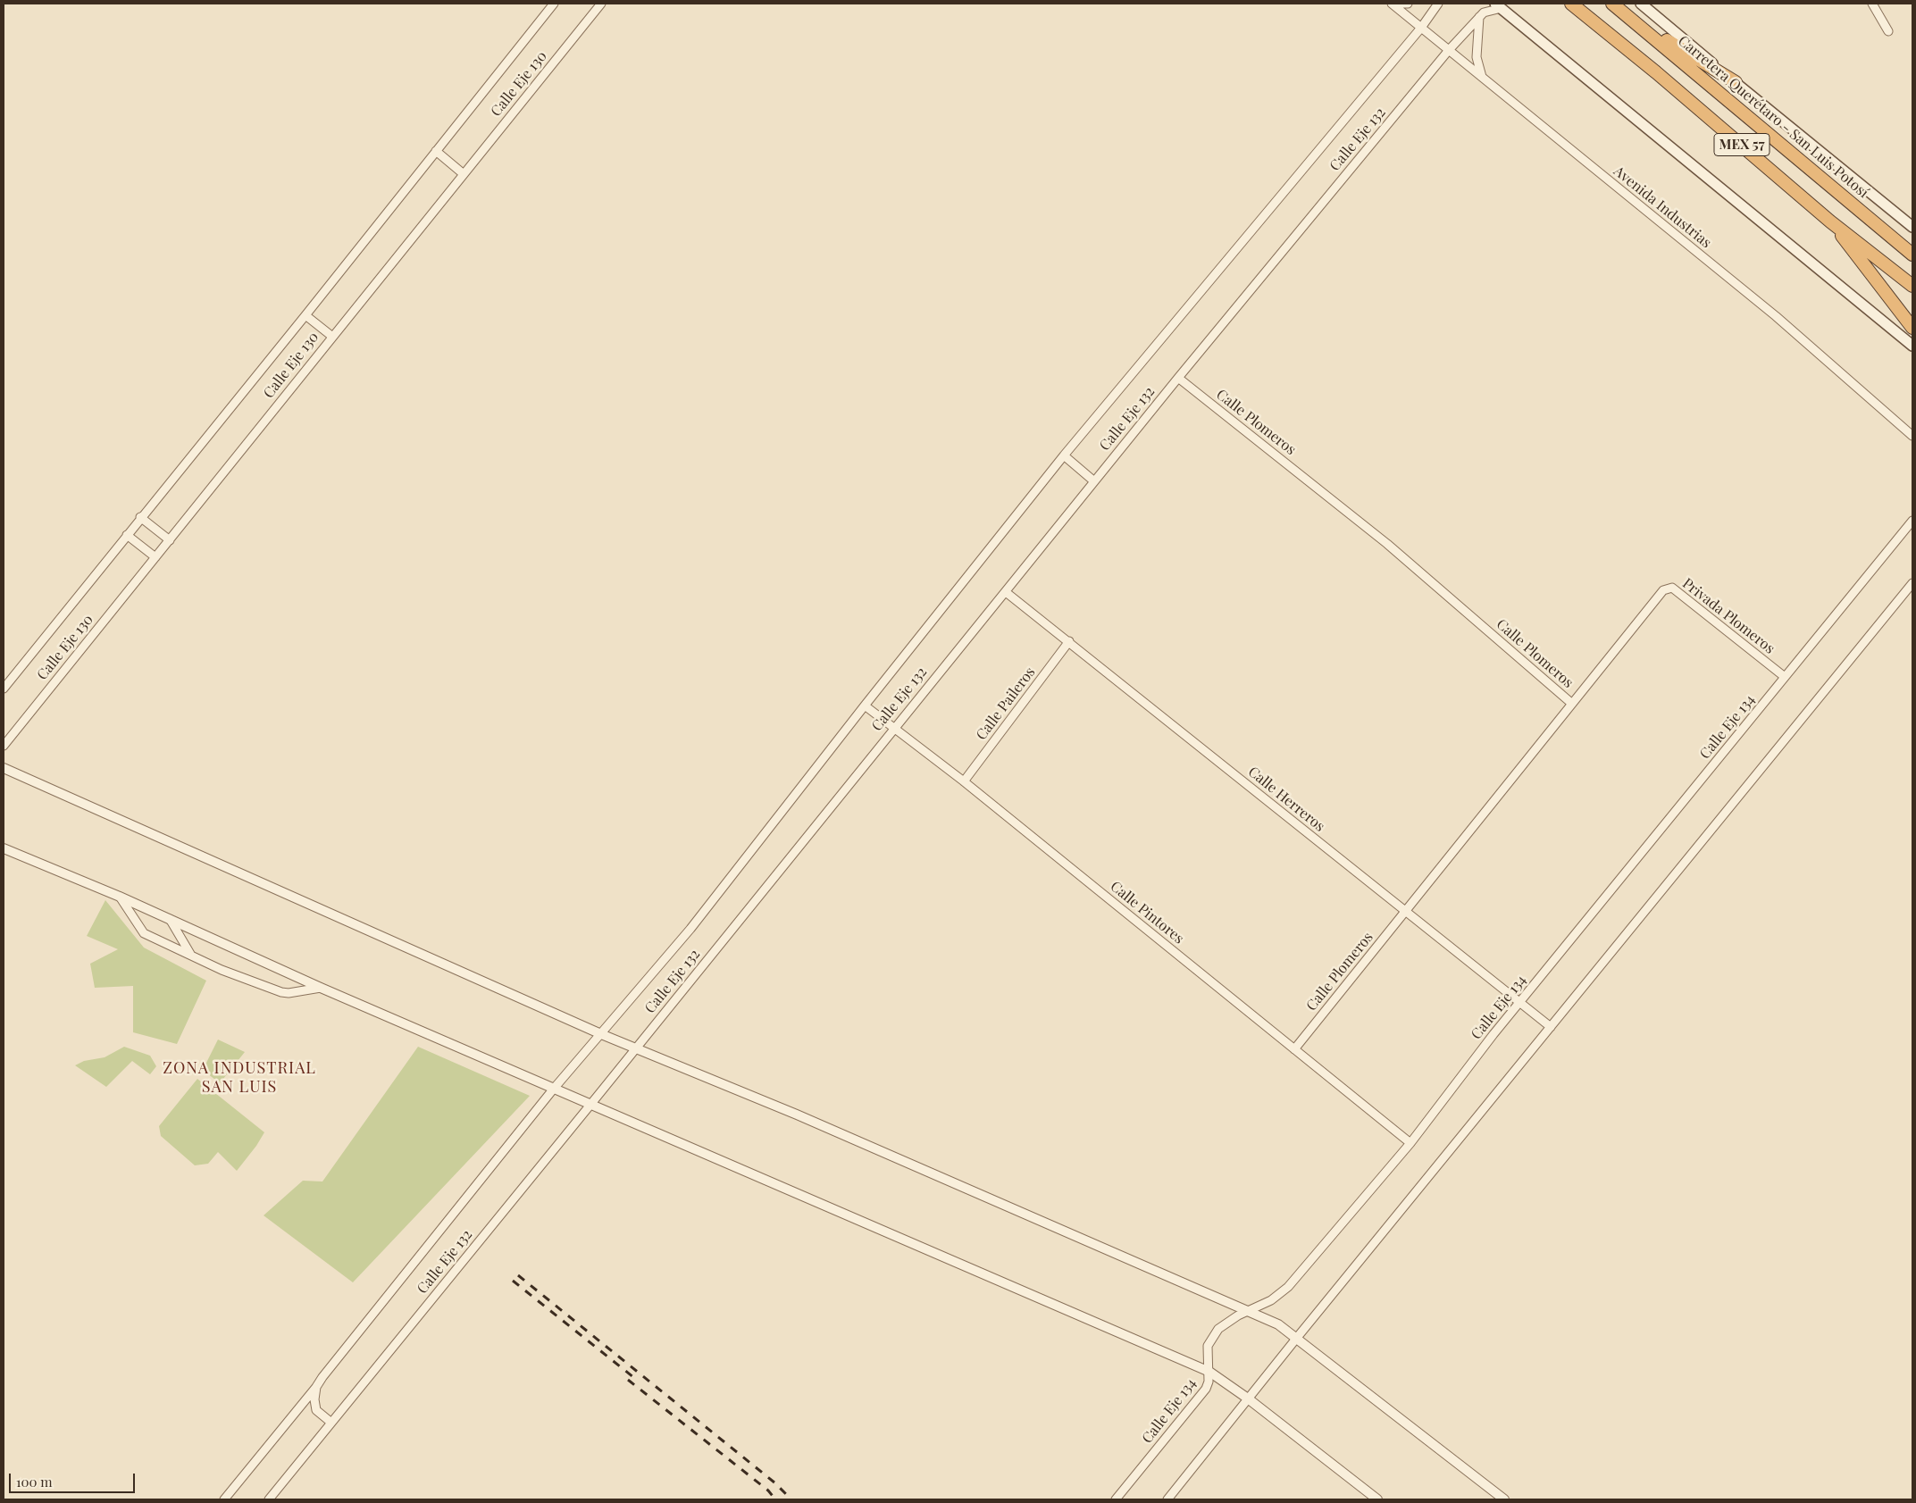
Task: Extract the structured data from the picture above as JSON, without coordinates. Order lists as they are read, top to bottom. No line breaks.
{"streets":{"highway":["Carretera Querétaro - San Luis Potosí","MEX 57"],"street":["Calle Eje 130","Calle Eje 132","Avenida Industrias","Calle Plomeros","Privada Plomeros","Calle Paileros","Calle Eje 134","Calle Herreros","Calle Pintores"]},"crossings":[["Calle Eje 132","Avenida Industrias"],["Calle Eje 132","Calle Plomeros"],["Calle Eje 132","Calle Herreros"],["Calle Eje 132","Calle Pintores"],["Calle Plomeros","Privada Plomeros"],["Calle Plomeros","Calle Herreros"],["Calle Plomeros","Calle Pintores"],["Privada Plomeros","Calle Eje 134"],["Calle Paileros","Calle Herreros"],["Calle Paileros","Calle Pintores"],["Calle Eje 134","Calle Herreros"],["Calle Eje 134","Calle Pintores"]],"districts":["ZONA INDUSTRIAL SAN LUIS"],"scale_bar":"100 m"}
